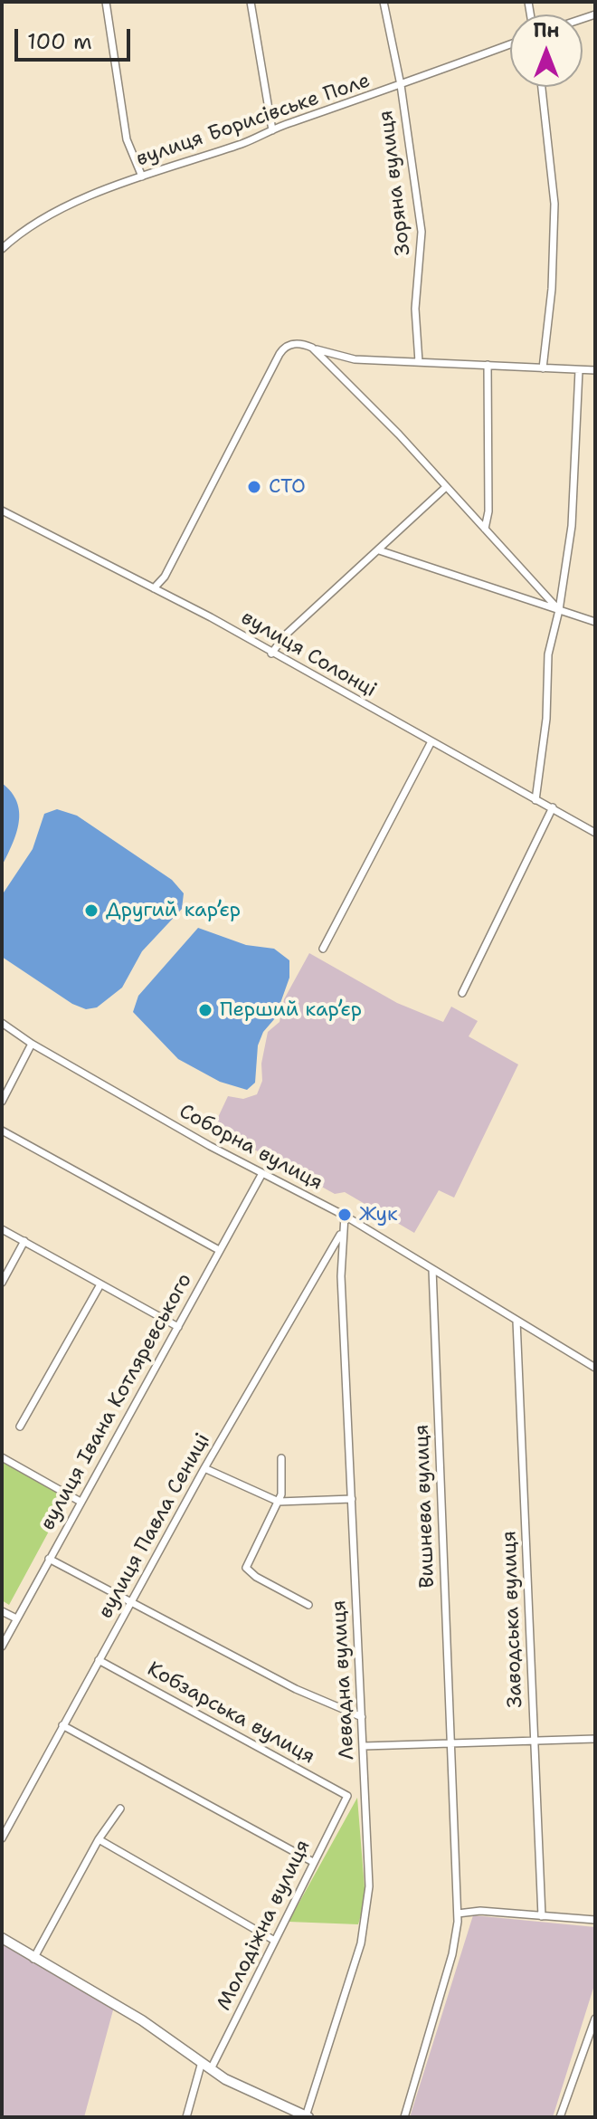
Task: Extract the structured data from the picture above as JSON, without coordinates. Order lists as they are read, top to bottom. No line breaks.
{"streets":{"street":["вулиця Борисівське Поле","Зоряна вулиця","вулиця Солонці","Соборна вулиця","вулиця Івана Котляревського","Вишнева вулиця","вулиця Павла Сениці","Заводська вулиця","Левадна вулиця","Кобзарська вулиця","Молодіжна вулиця"]},"crossings":[["вулиця Борисівське Поле","Зоряна вулиця"],["Соборна вулиця","вулиця Івана Котляревського"],["Соборна вулиця","Вишнева вулиця"],["Соборна вулиця","Заводська вулиця"],["вулиця Павла Сениці","Левадна вулиця"],["вулиця Павла Сениці","Кобзарська вулиця"],["Кобзарська вулиця","Молодіжна вулиця"]],"places":["СТО","Другий кар’єр","Перший кар’єр","Жук"],"scale_bar":"100 m","north":"top"}
